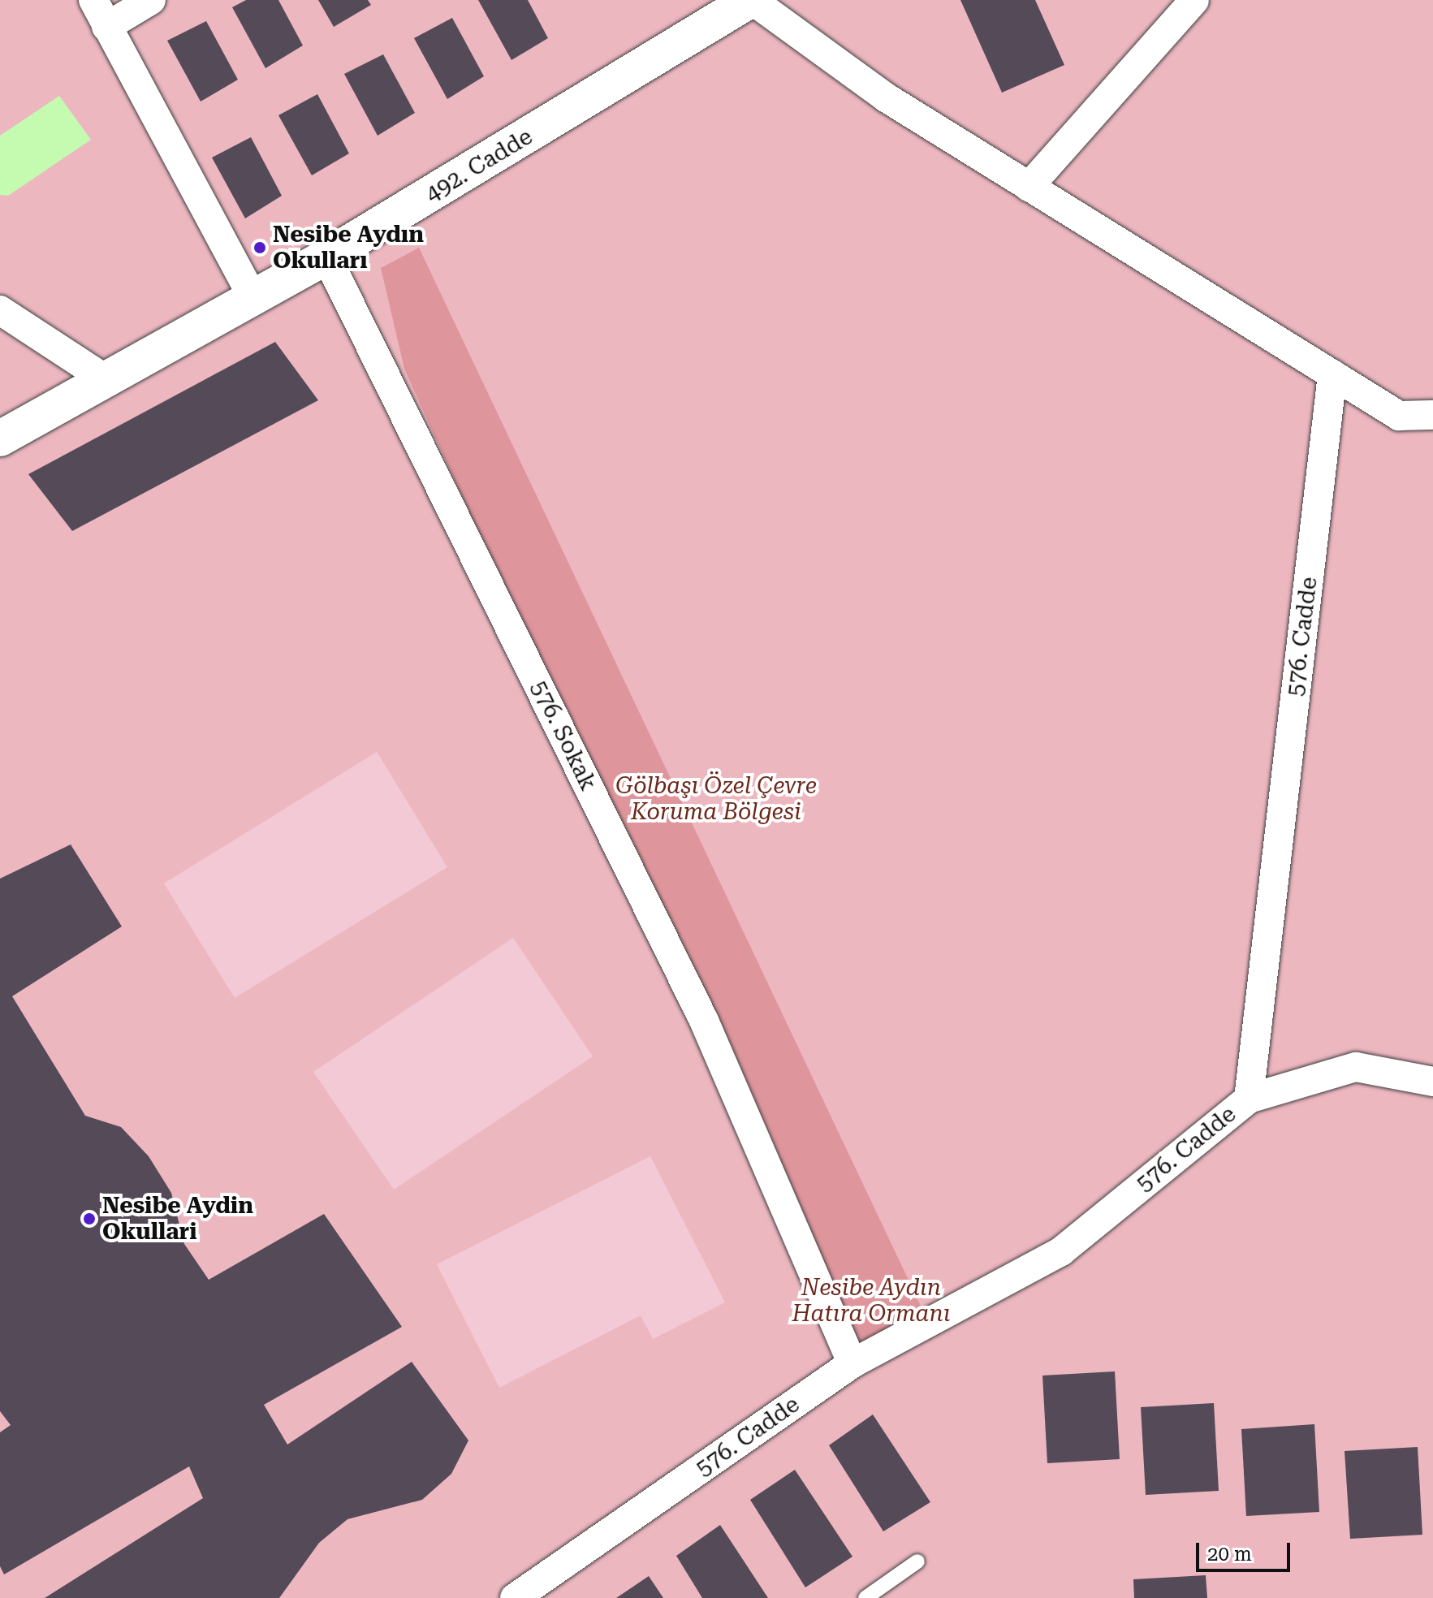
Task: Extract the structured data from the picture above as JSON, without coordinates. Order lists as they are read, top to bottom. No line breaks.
{"streets":{"street":["492. Cadde","576. Cadde","576. Sokak"]},"crossings":[["492. Cadde","576. Sokak"],["576. Cadde","576. Sokak"]],"parks":["Gölbaşı Özel Çevre Koruma Bölgesi","Nesibe Aydın Hatıra Ormanı"],"places":["Nesibe Aydın Okulları","Nesibe Aydin Okullari"],"scale_bar":"20 m"}
